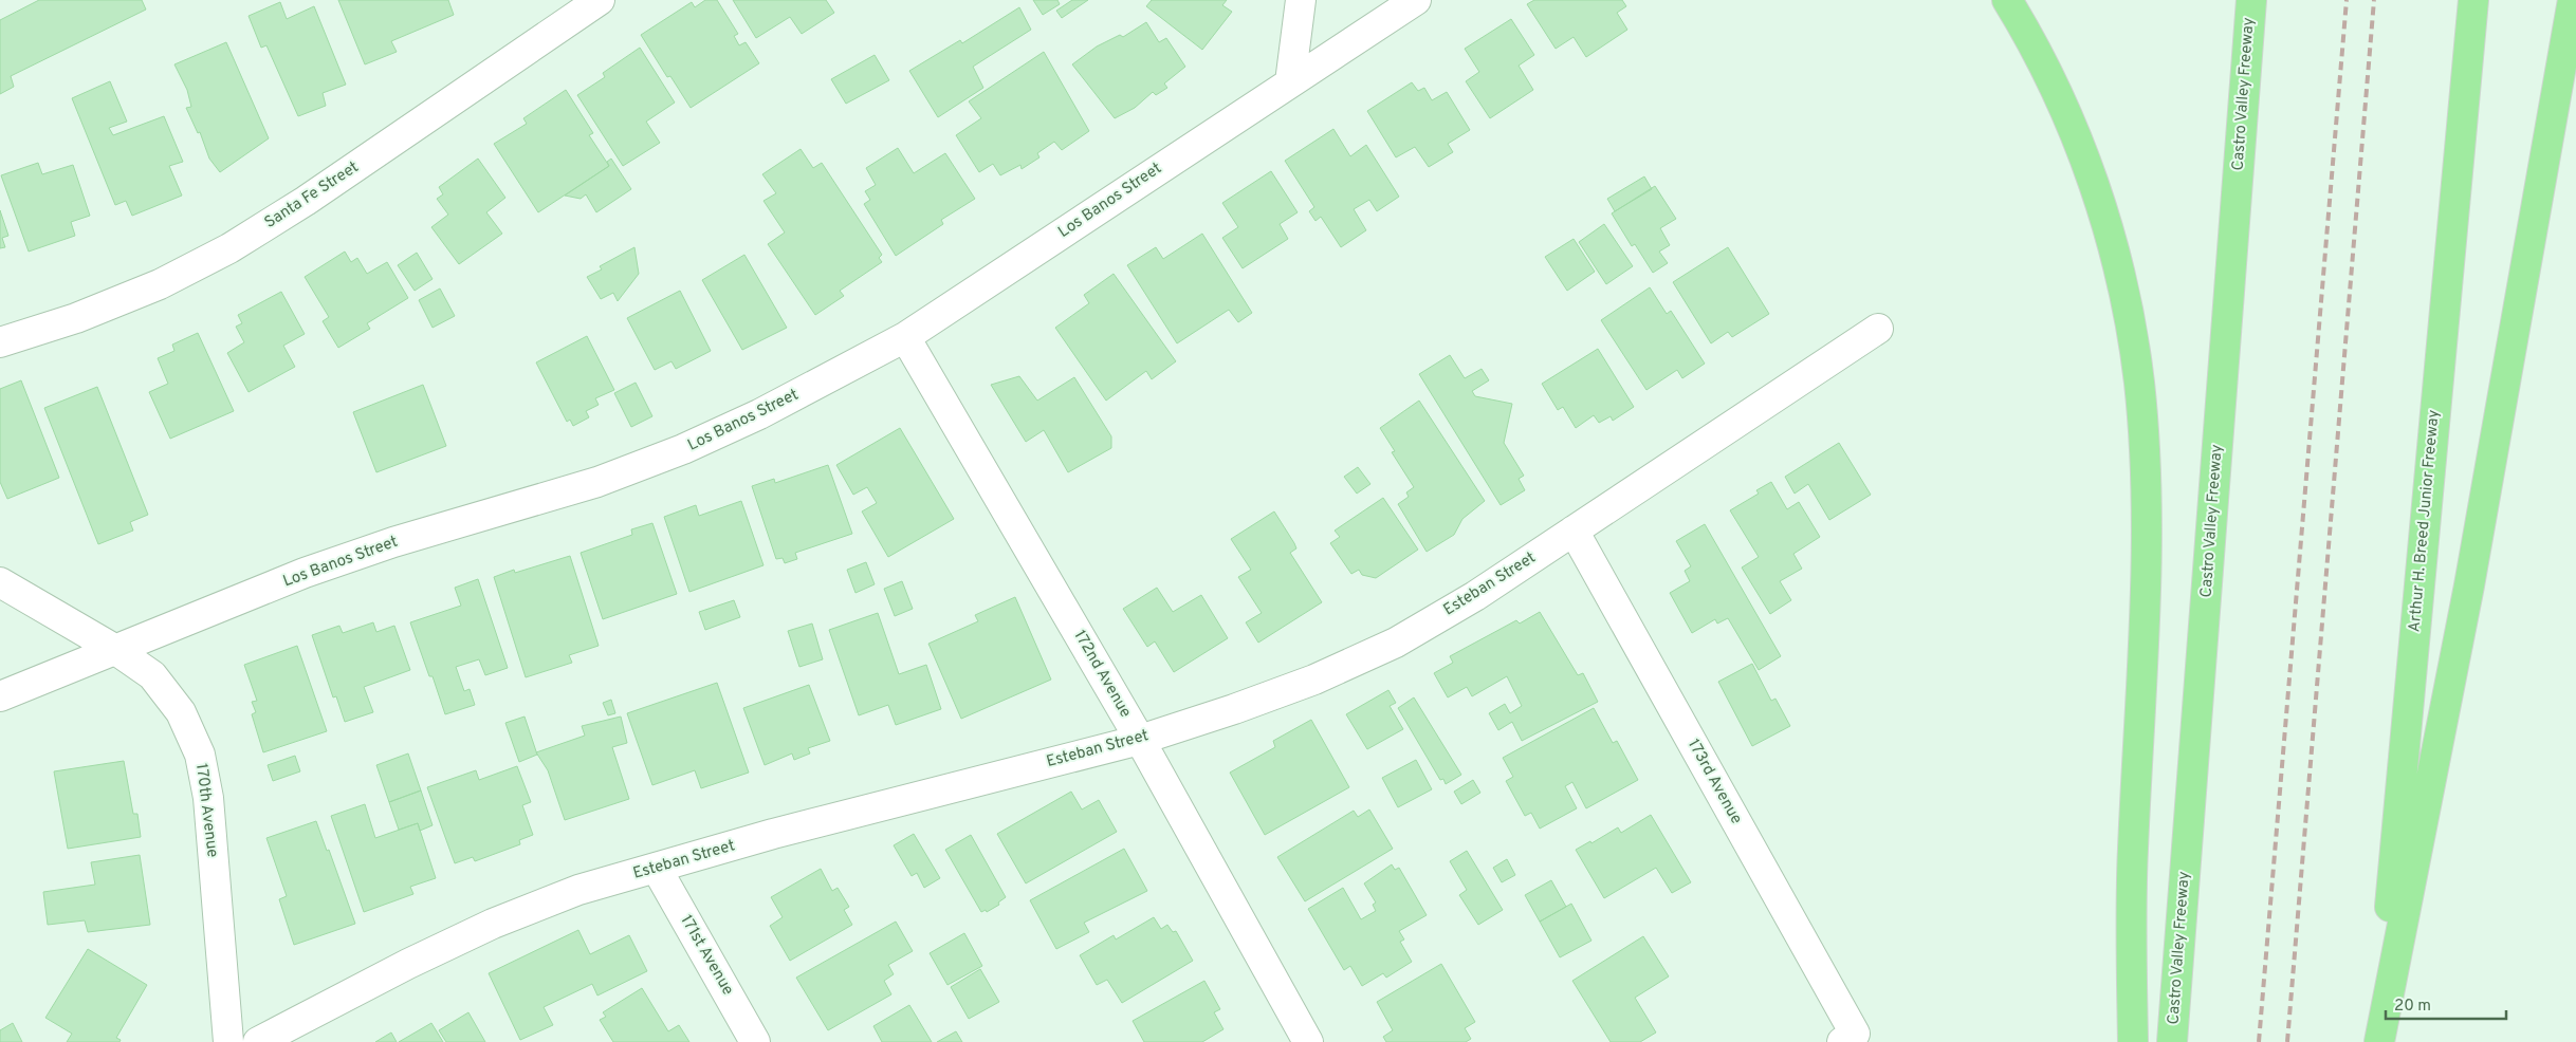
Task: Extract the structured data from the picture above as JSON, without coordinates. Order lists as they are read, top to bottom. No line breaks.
{"streets":{"highway":["Castro Valley Freeway","Arthur H. Breed Junior Freeway"],"street":["Santa Fe Street","Los Banos Street","Esteban Street","172nd Avenue","173rd Avenue","170th Avenue","171st Avenue"]},"crossings":[["Los Banos Street","172nd Avenue"],["Los Banos Street","170th Avenue"],["Esteban Street","172nd Avenue"],["Esteban Street","173rd Avenue"],["Esteban Street","171st Avenue"]],"scale_bar":"20 m"}
